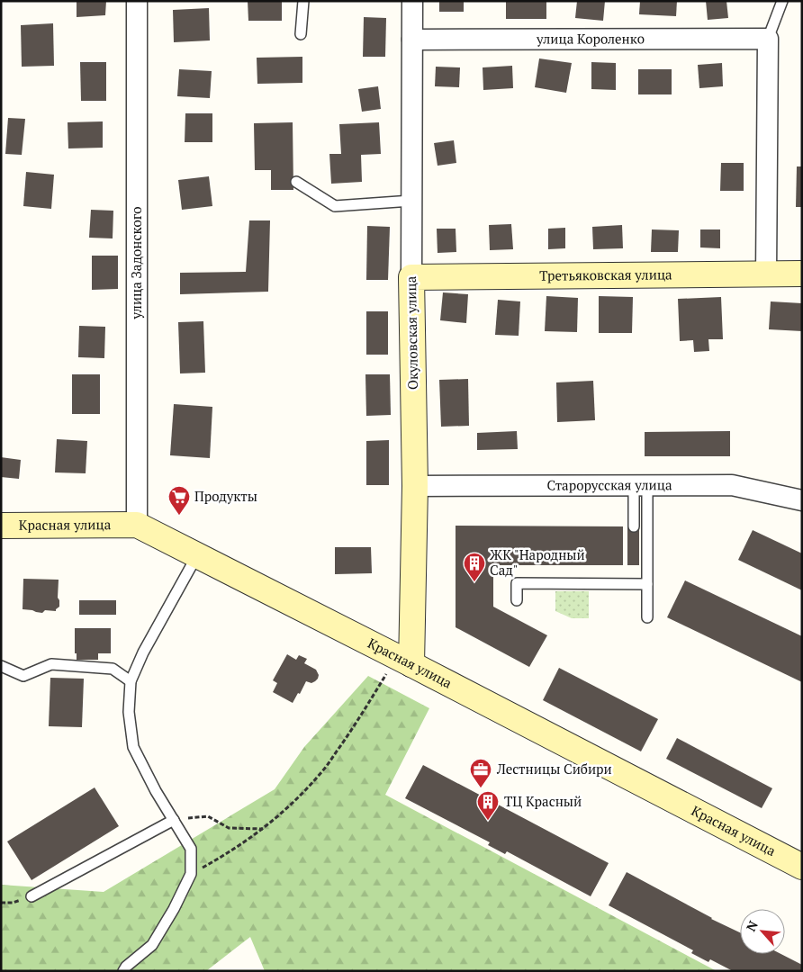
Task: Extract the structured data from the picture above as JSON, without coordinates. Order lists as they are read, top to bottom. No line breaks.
{"streets":{"street":["улица Короленко","улица Задонского","Третьяковская улица","Окуловская улица","Старорусская улица","Красная улица"]},"crossings":[["улица Короленко","Окуловская улица"],["улица Задонского","Красная улица"],["Третьяковская улица","Окуловская улица"],["Окуловская улица","Старорусская улица"],["Окуловская улица","Красная улица"]],"places":{"supermarket":["Продукты"],"building":["ЖК \"Народный Сад\"","ТЦ Красный"],"office":["Лестницы Сибири"]},"north":"top left"}
